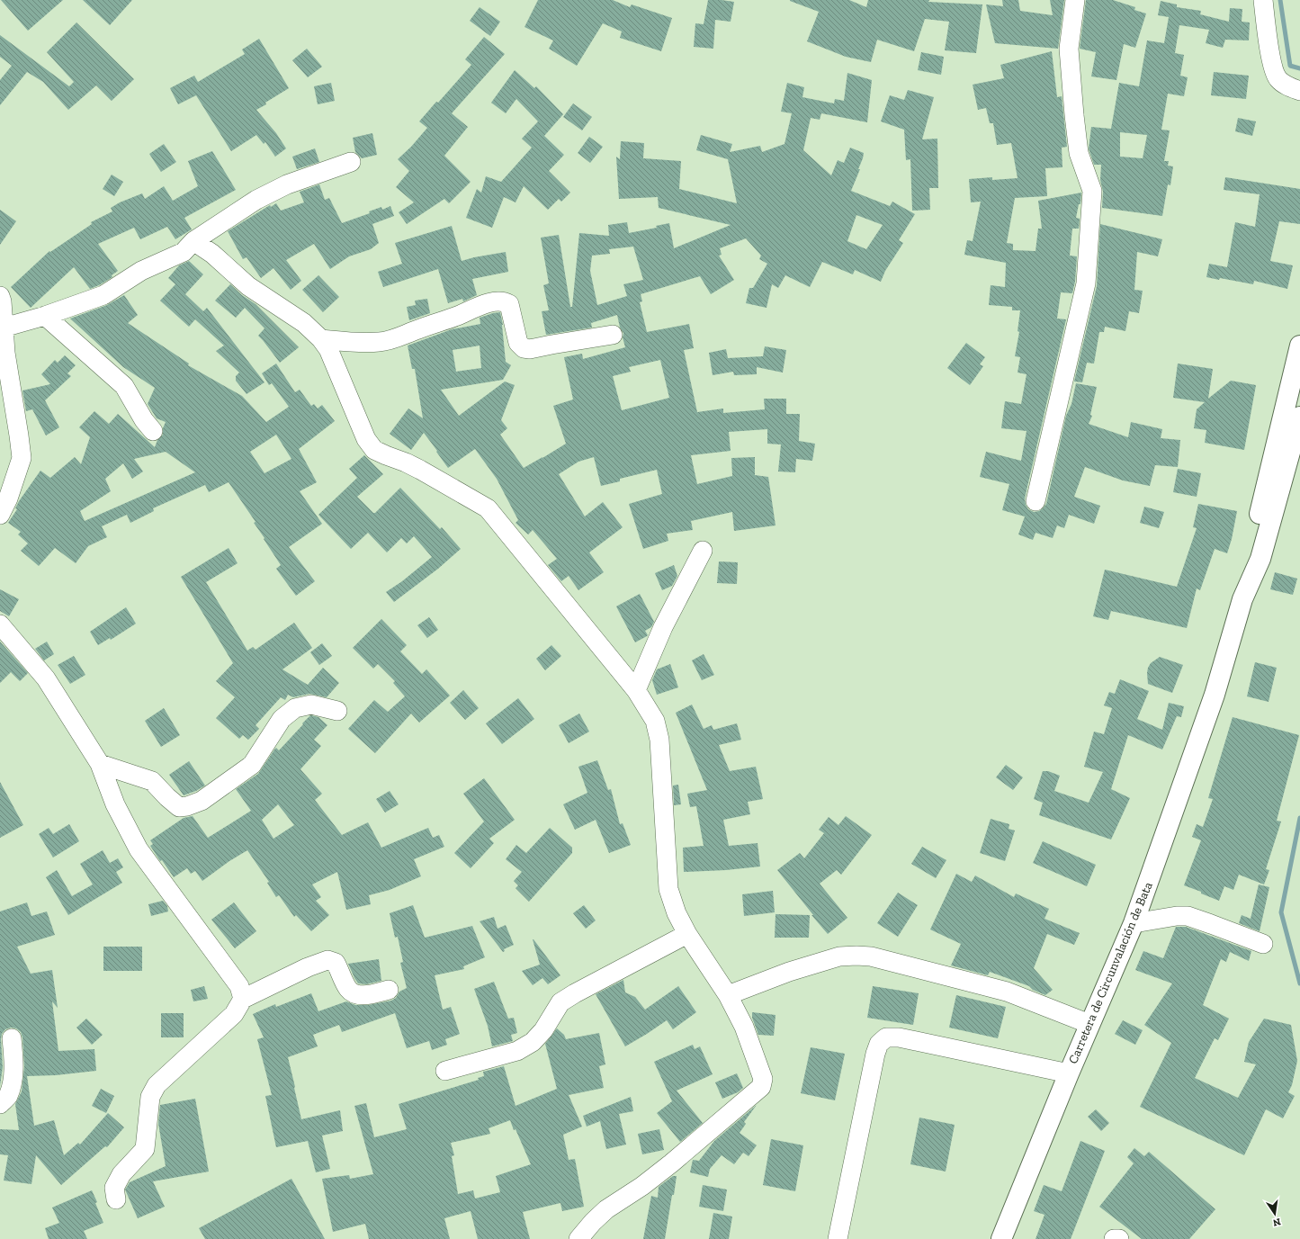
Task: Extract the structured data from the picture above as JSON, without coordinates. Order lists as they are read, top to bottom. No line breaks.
{"streets":{"main road":["Carretera de Circunvalación de Bata"]},"north":"bottom"}
